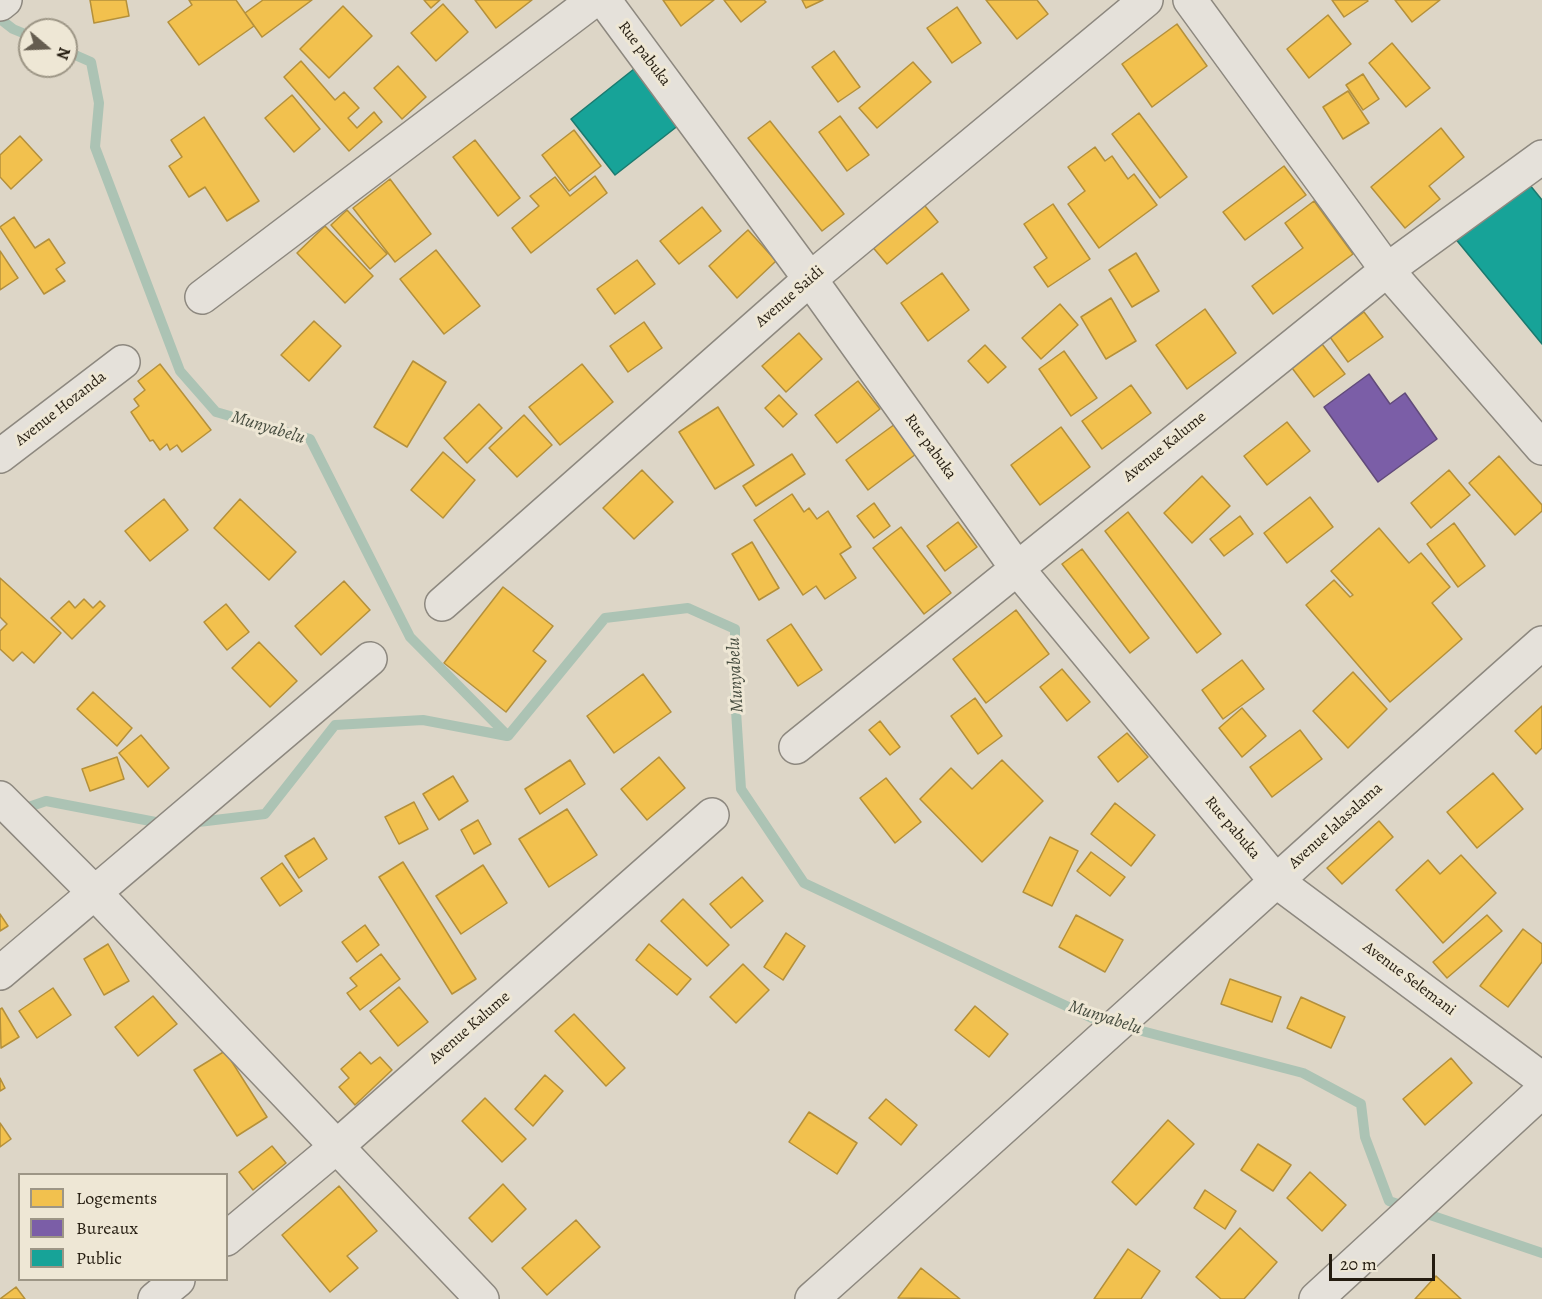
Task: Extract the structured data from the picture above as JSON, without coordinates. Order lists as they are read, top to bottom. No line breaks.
{"streets":{"street":["Rue pabuka","Avenue Saidi","Avenue Hozanda","Avenue Kalume","Avenue lalasalama","Avenue Selemani"]},"crossings":[["Rue pabuka","Avenue Saidi"],["Rue pabuka","Avenue Kalume"],["Rue pabuka","Avenue lalasalama"],["Rue pabuka","Avenue Selemani"],["Avenue lalasalama","Avenue Selemani"]],"water":["Munyabelu"],"legend":["Logements","Bureaux","Public"],"scale_bar":"20 m","north":"right"}
